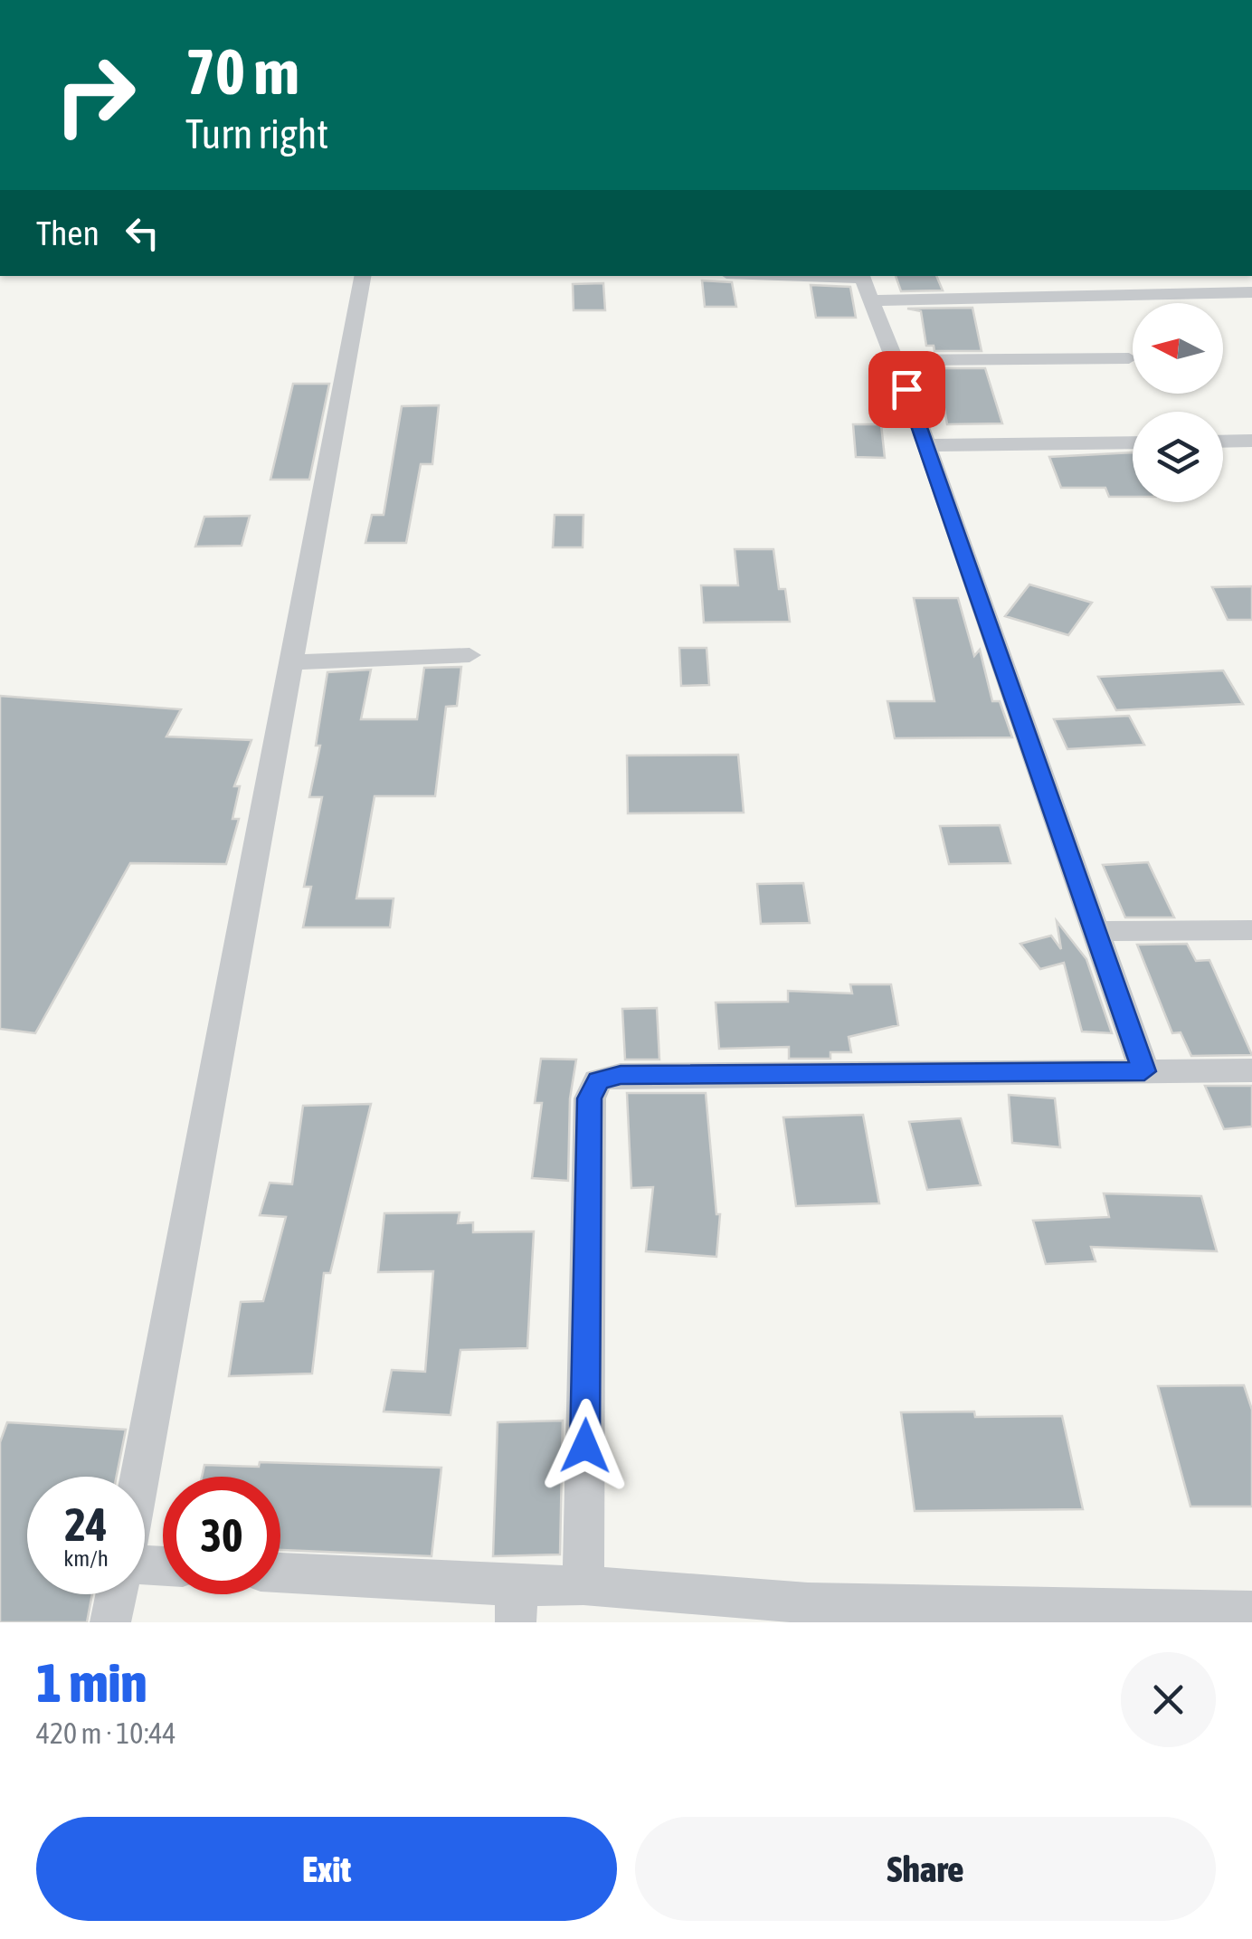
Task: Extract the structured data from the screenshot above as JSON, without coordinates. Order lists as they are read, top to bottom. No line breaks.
{"north":"left","page":{"turn":["70 m","Turn right"],"then":"Then","speed":"24 km/h","limit":"30","heading":["1 min","420 m · 10:44"],"buttons":["Exit","Share"]}}
